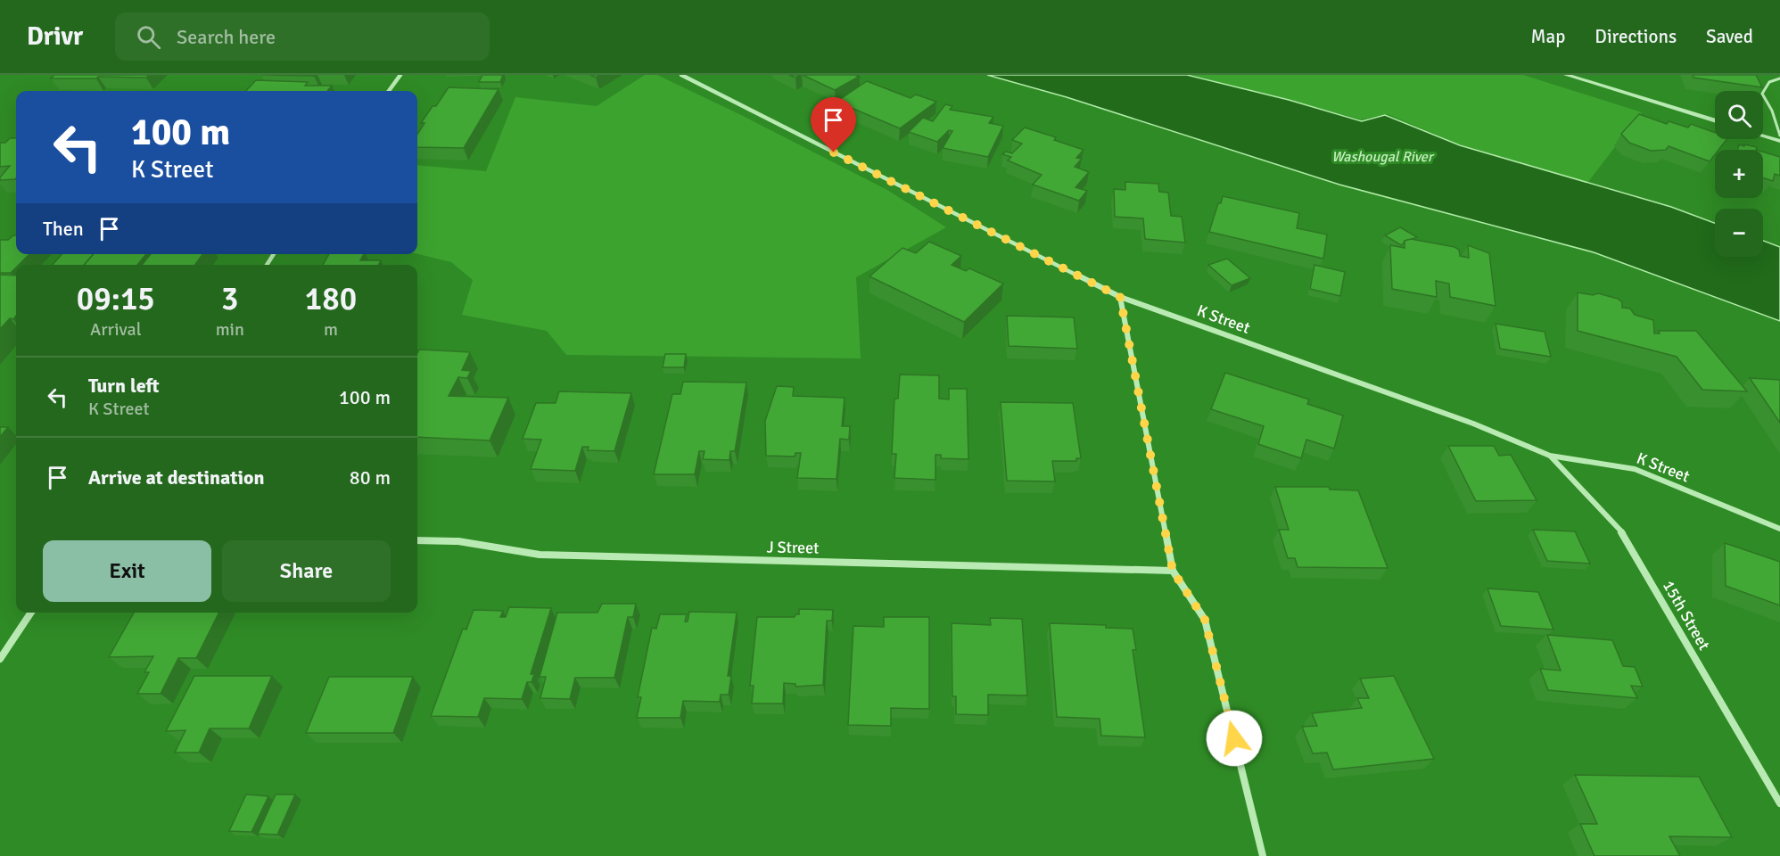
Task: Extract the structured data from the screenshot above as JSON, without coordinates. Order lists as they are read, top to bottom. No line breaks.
{"streets":{"street":["K Street","J Street","15th Street"]},"crossings":[["K Street","15th Street"]],"water":["Washougal River"],"page":{"header":"Drivr","search":"Search here","nav":["Map","Directions","Saved"],"map_buttons":["+","−"],"turn":["100 m","K Street"],"then":"Then","eta":["09:15","Arrival","3","min","180","m"],"list":[{"name":"Turn left","note":"K Street","value":"100 m"},{"name":"Arrive at destination","value":"80 m"}],"buttons":["Exit","Share"]}}
